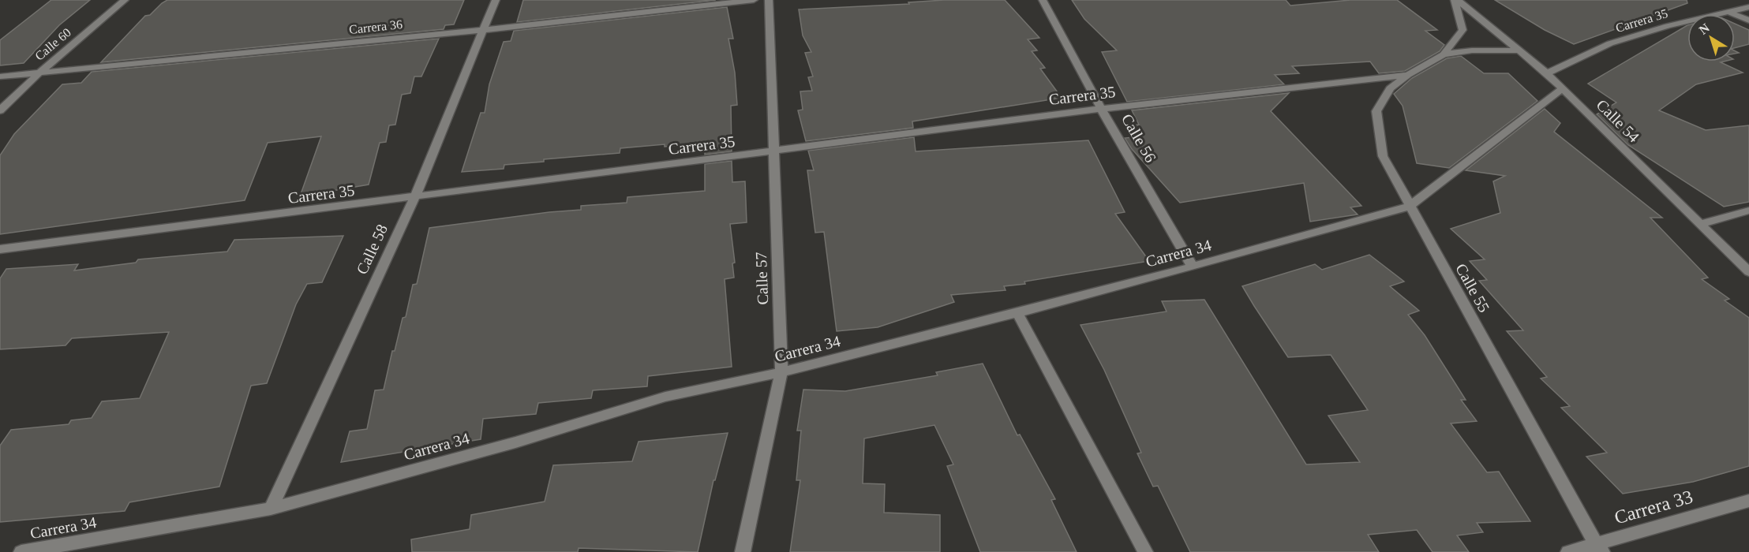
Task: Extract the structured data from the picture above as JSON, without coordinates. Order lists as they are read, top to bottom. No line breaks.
{"streets":{"street":["Carrera 35","Carrera 36","Calle 60","Calle 54","Calle 56","Calle 58","Carrera 34","Calle 57","Calle 55","Carrera 33"]},"crossings":[["Carrera 35","Calle 54"],["Carrera 35","Calle 56"],["Carrera 35","Calle 58"],["Carrera 35","Calle 57"],["Carrera 35","Calle 55"],["Carrera 36","Calle 60"],["Carrera 36","Calle 58"],["Calle 54","Carrera 34"],["Calle 54","Calle 55"],["Calle 56","Carrera 34"],["Calle 58","Carrera 34"],["Carrera 34","Calle 57"],["Carrera 34","Calle 55"],["Calle 55","Carrera 33"]],"north":"top left"}
